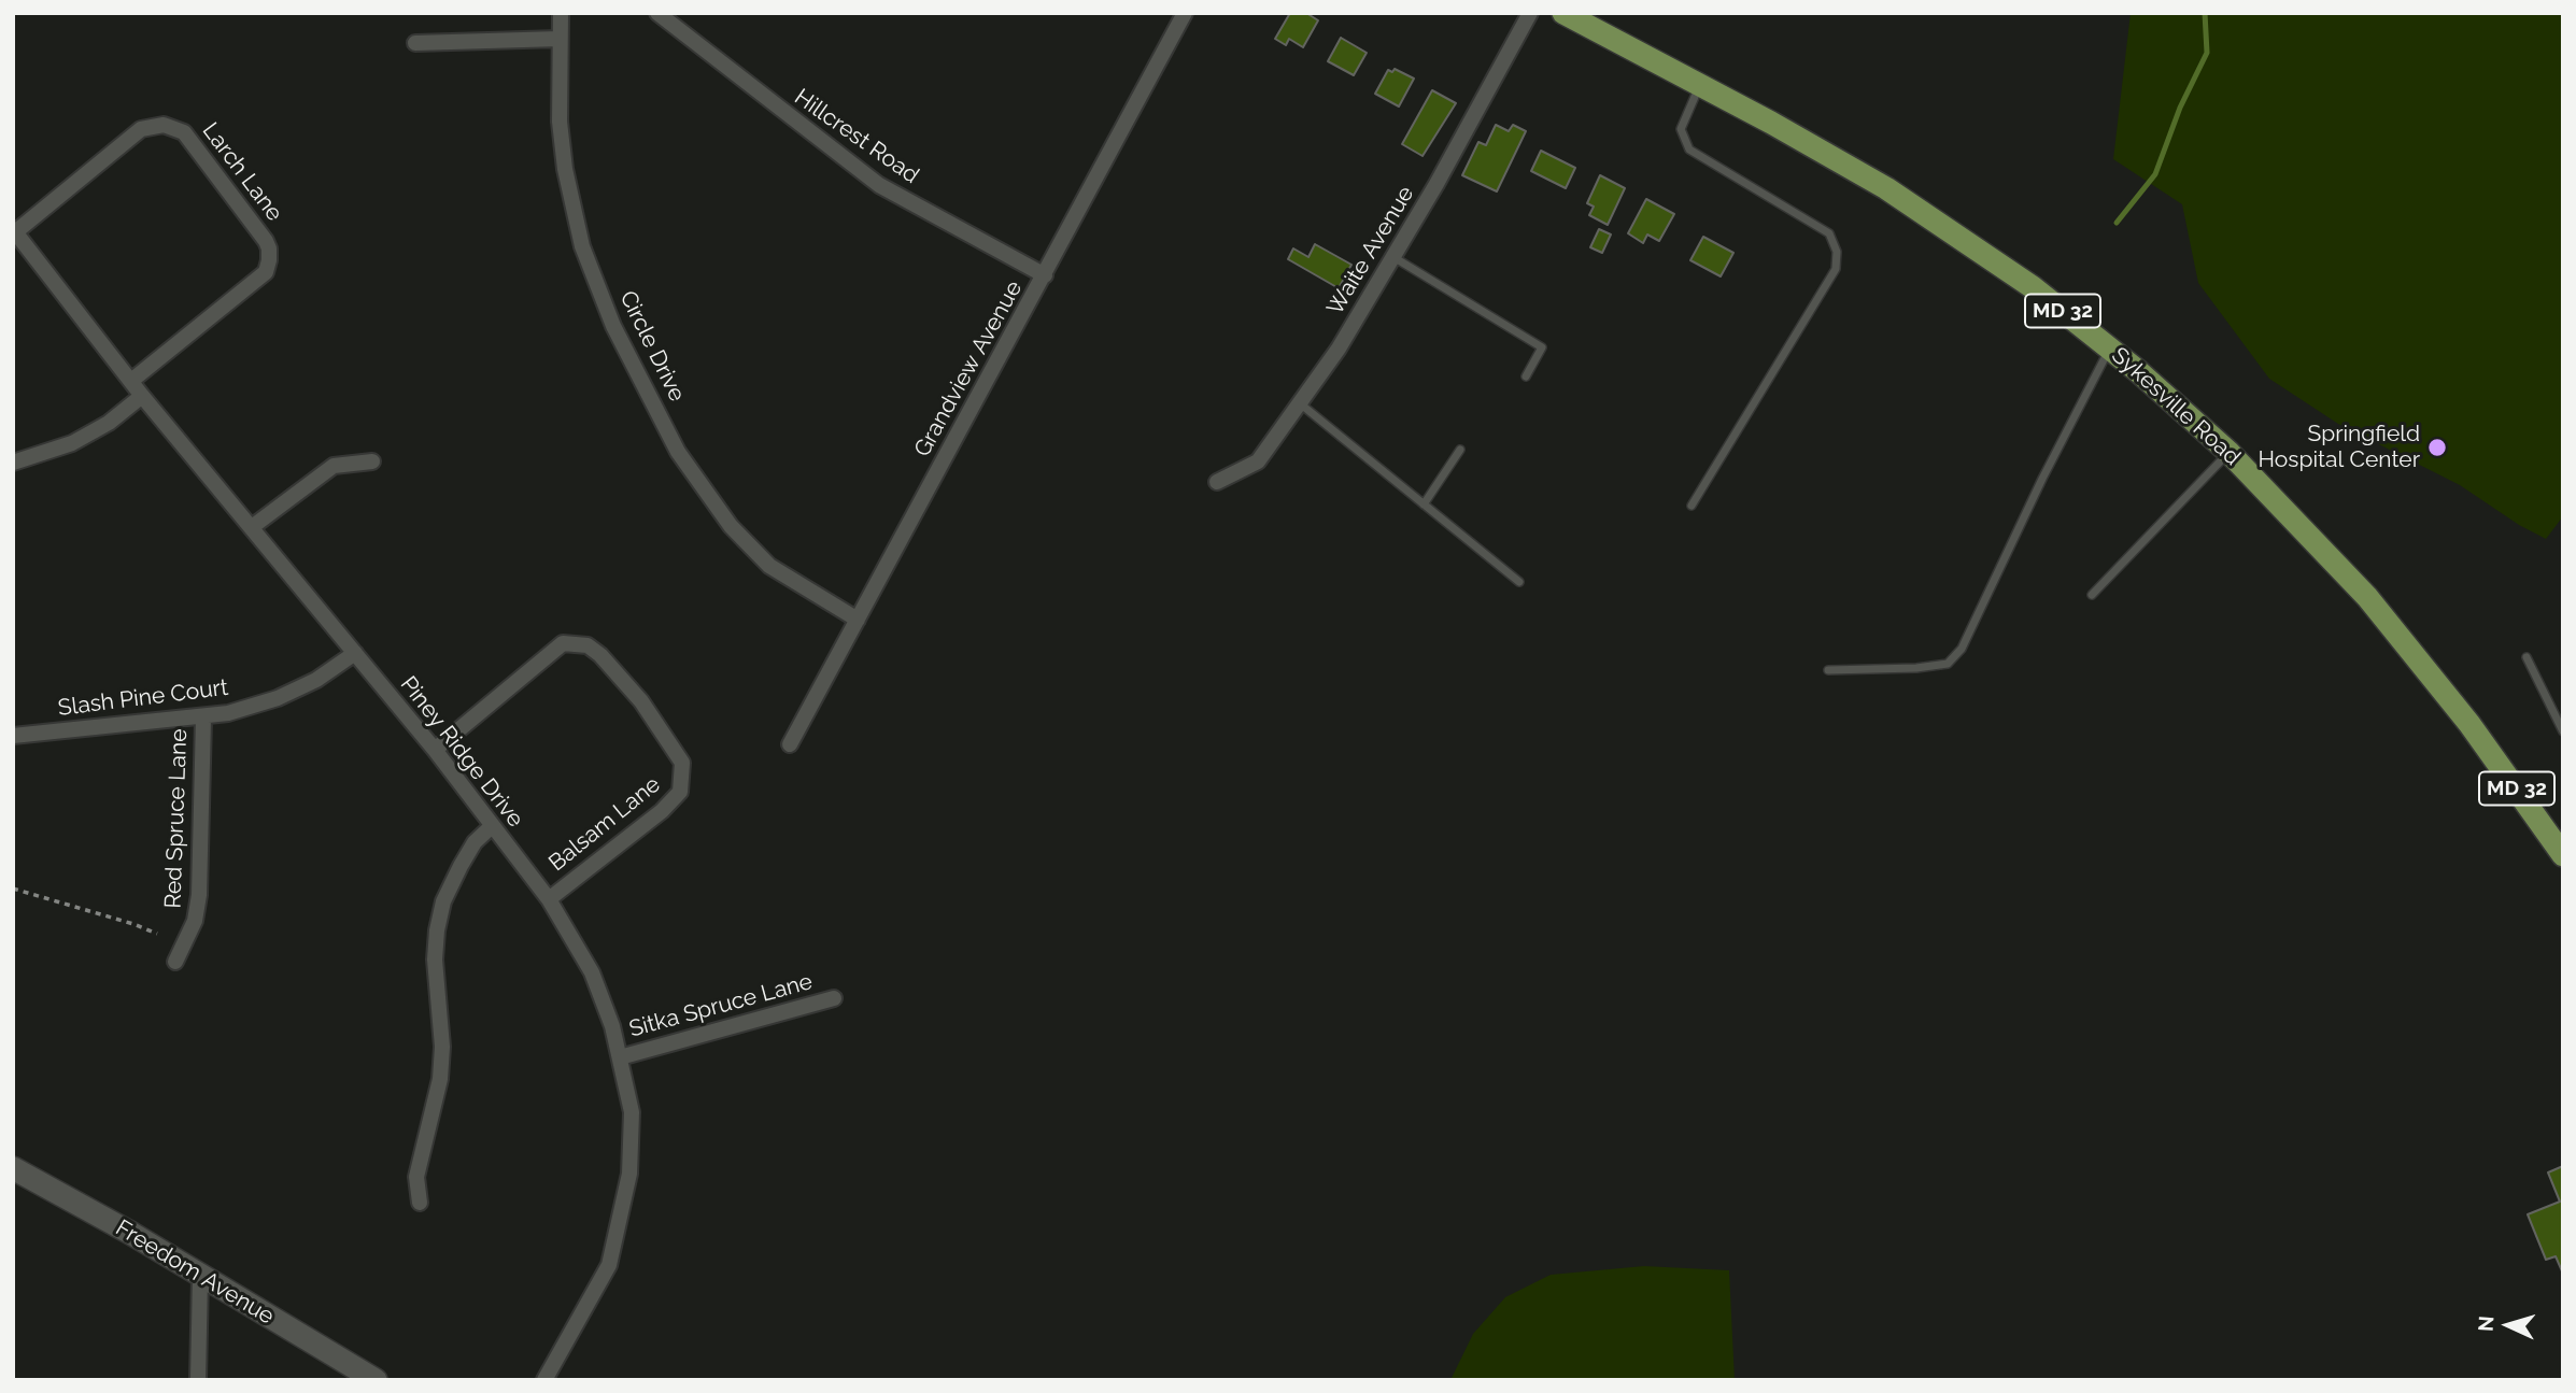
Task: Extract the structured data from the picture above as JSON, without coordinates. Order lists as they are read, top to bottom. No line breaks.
{"streets":{"main road":["MD 32","Sykesville Road"],"street":["Hillcrest Road","Larch Lane","Waite Avenue","Circle Drive","Grandview Avenue","Slash Pine Court","Piney Ridge Drive","Red Spruce Lane","Balsam Lane","Sitka Spruce Lane","Freedom Avenue"]},"crossings":[["Hillcrest Road","Grandview Avenue"],["Larch Lane","Piney Ridge Drive"],["Circle Drive","Grandview Avenue"],["Slash Pine Court","Piney Ridge Drive"],["Slash Pine Court","Red Spruce Lane"],["Piney Ridge Drive","Balsam Lane"],["Piney Ridge Drive","Sitka Spruce Lane"]],"places":["Springfield Hospital Center"],"north":"left"}
